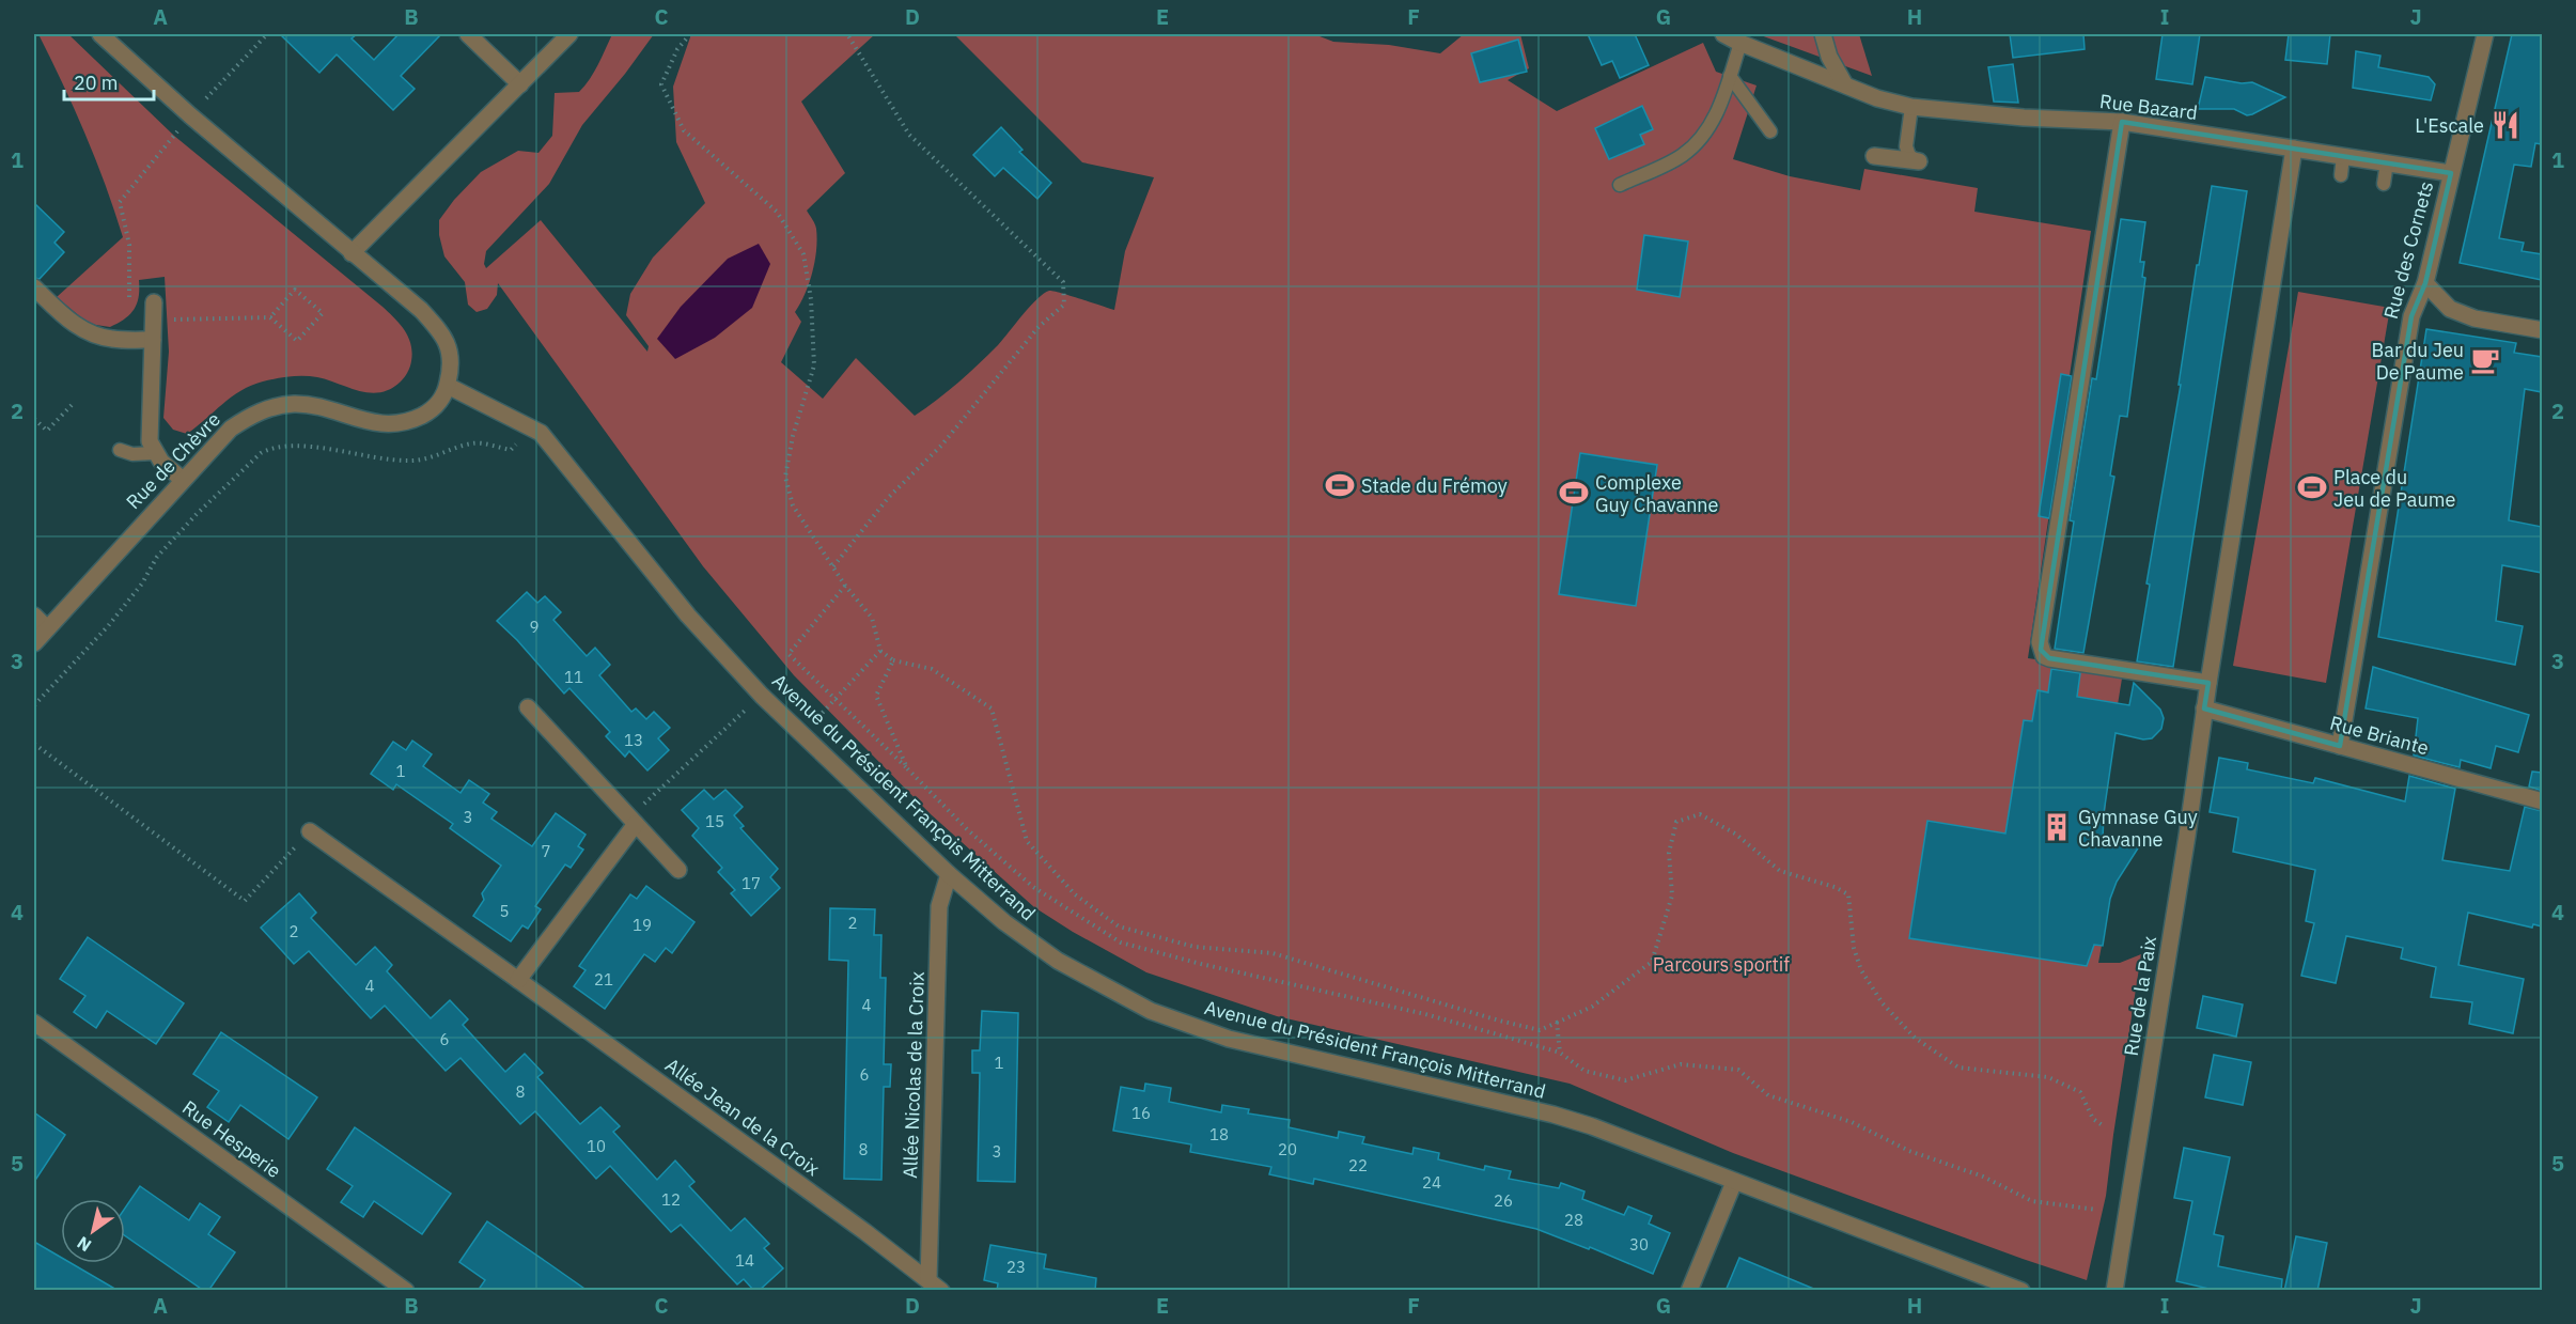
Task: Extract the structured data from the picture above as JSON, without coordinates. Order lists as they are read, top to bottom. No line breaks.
{"streets":{"street":["Rue Bazard","Rue des Cornets","Rue de Chèvre","Rue Briante","Avenue du Président François Mitterrand","Rue de la Paix","Allée Nicolas de la Croix","Allée Jean de la Croix","Rue Hesperie"]},"crossings":[["Rue Bazard","Rue des Cornets"],["Rue des Cornets","Rue Briante"],["Rue de Chèvre","Avenue du Président François Mitterrand"],["Rue Briante","Rue de la Paix"],["Avenue du Président François Mitterrand","Allée Nicolas de la Croix"],["Allée Nicolas de la Croix","Allée Jean de la Croix"]],"parks":["Parcours sportif"],"places":{"restaurant":["L'Escale"],"cafe":["Bar du Jeu De Paume"],"sports":["Stade du Frémoy","Place du Jeu de Paume","Complexe Guy Chavanne"],"building":["Gymnase Guy Chavanne"]},"house_numbers":["9","11","13","1","3","15","7","17","5","2","19","2","21","4","4","6","1","6","8","16","18","10","8","20","3","22","24","12","26","28","30","14","23"],"scale_bar":"20 m","north":"bottom left","grid":{"columns":["A","B","C","D","E","F","G","H","I","J"],"rows":["1","2","3","4","5"]}}
